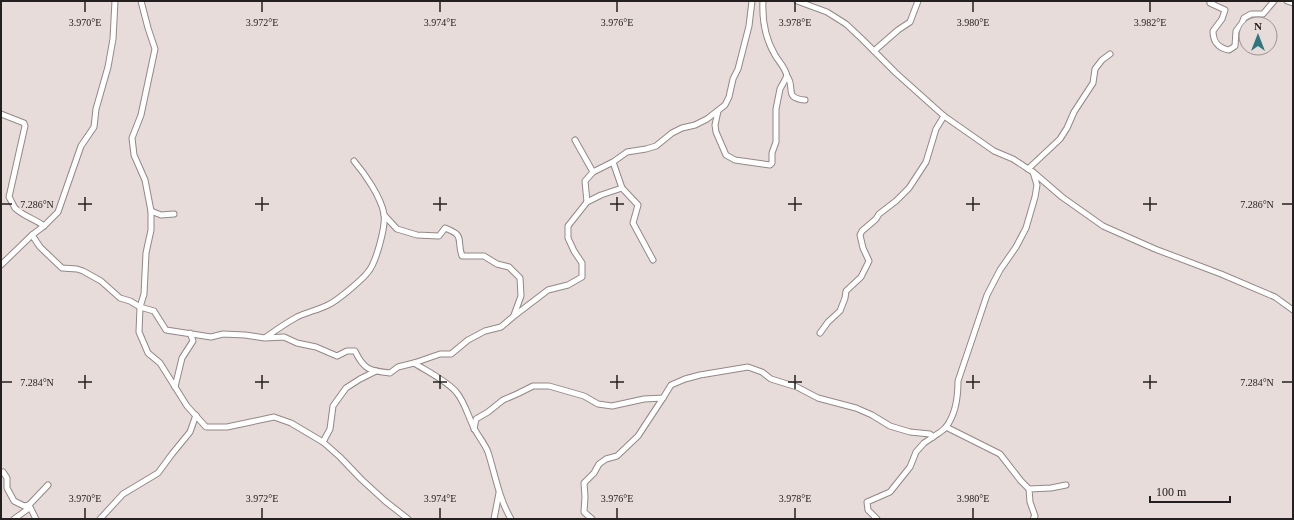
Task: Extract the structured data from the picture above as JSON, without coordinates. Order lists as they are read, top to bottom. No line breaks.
{"scale_bar":"100 m","north":"top","coordinates":["3.970°E","3.972°E","3.974°E","3.976°E","3.978°E","3.980°E","3.982°E","7.286°N","7.284°N"]}
